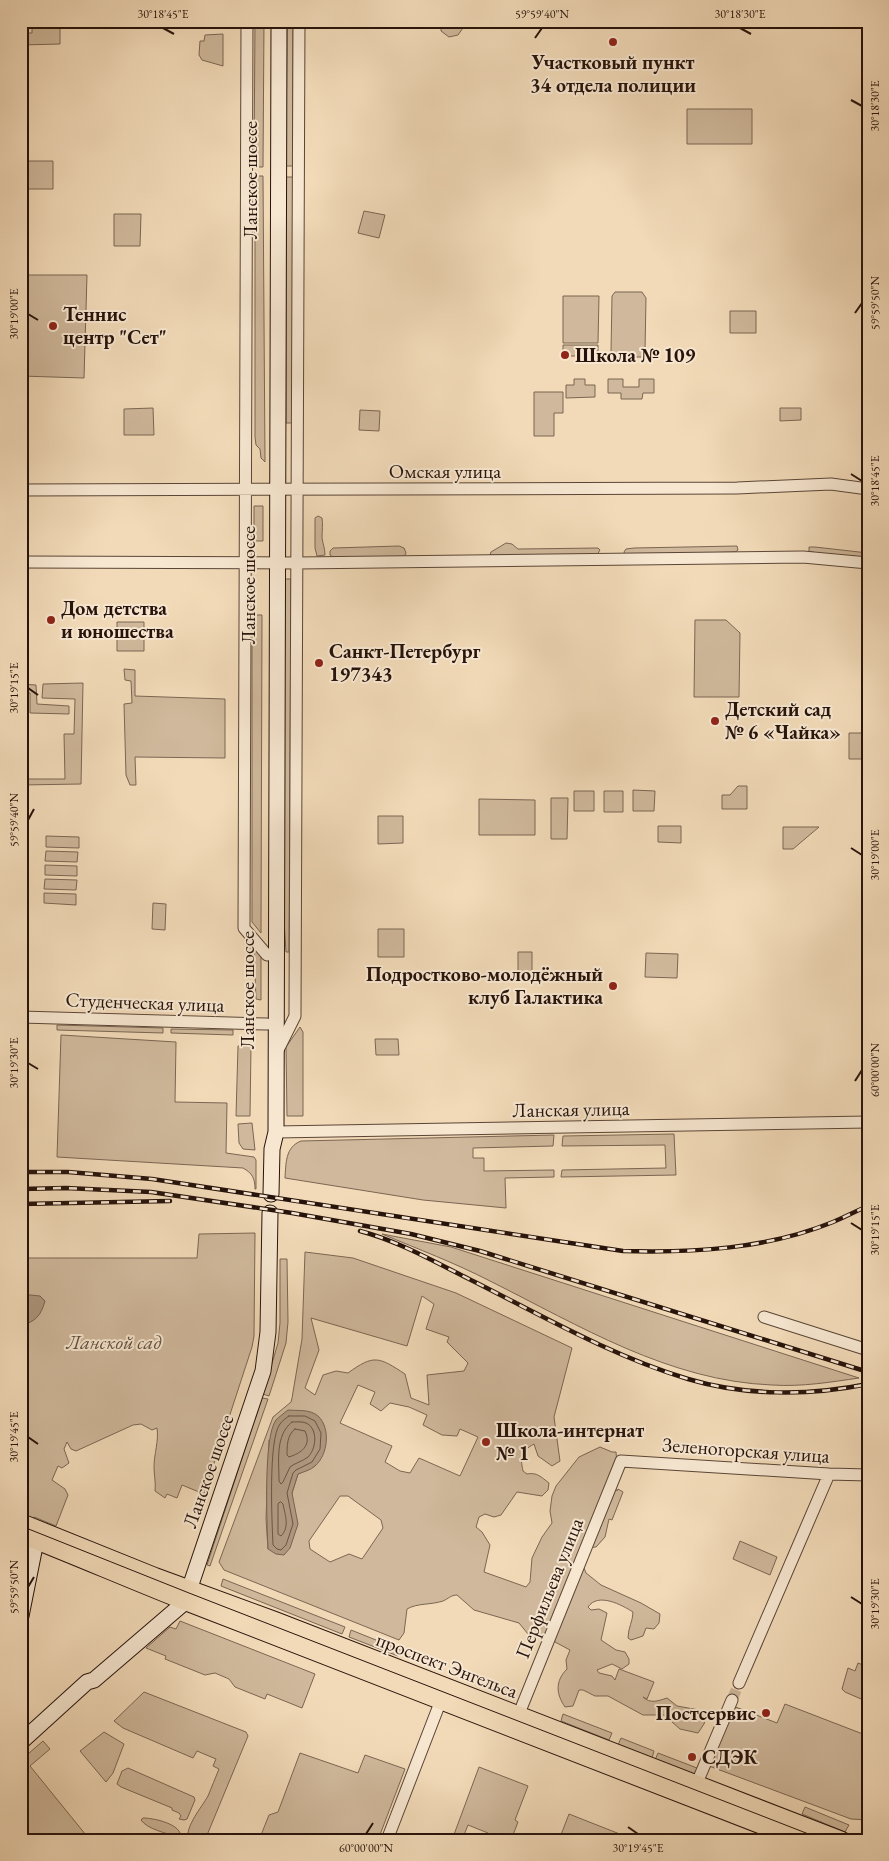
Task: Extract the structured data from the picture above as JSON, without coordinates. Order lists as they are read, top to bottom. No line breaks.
{"streets":{"main road":["Ланское шоссе","проспект Энгельса"],"street":["Омская улица","Студенческая улица","Ланская улица","Зеленогорская улица","Перфильева улица"]},"crossings":[["Ланское шоссе","Омская улица"],["Ланское шоссе","Студенческая улица"],["Ланское шоссе","Ланская улица"],["Ланское шоссе","проспект Энгельса"],["Зеленогорская улица","Перфильева улица"],["Перфильева улица","проспект Энгельса"]],"parks":["Ланской сад"],"places":["Участковый пункт 34 отдела полиции","Теннис центр \"Сет\"","Школа № 109","Дом детства и юношества","Санкт-Петербург 197343","Детский сад № 6 «Чайка»","Подростково-молодёжный клуб Галактика","Школа-интернат № 1","Постсервис","СДЭК"],"coordinates":["30°18'45\"E","59°59'40\"N","30°18'30\"E","59°59'50\"N","30°19'00\"E","30°19'15\"E","30°19'30\"E","60°00'00\"N","30°19'45\"E"]}
